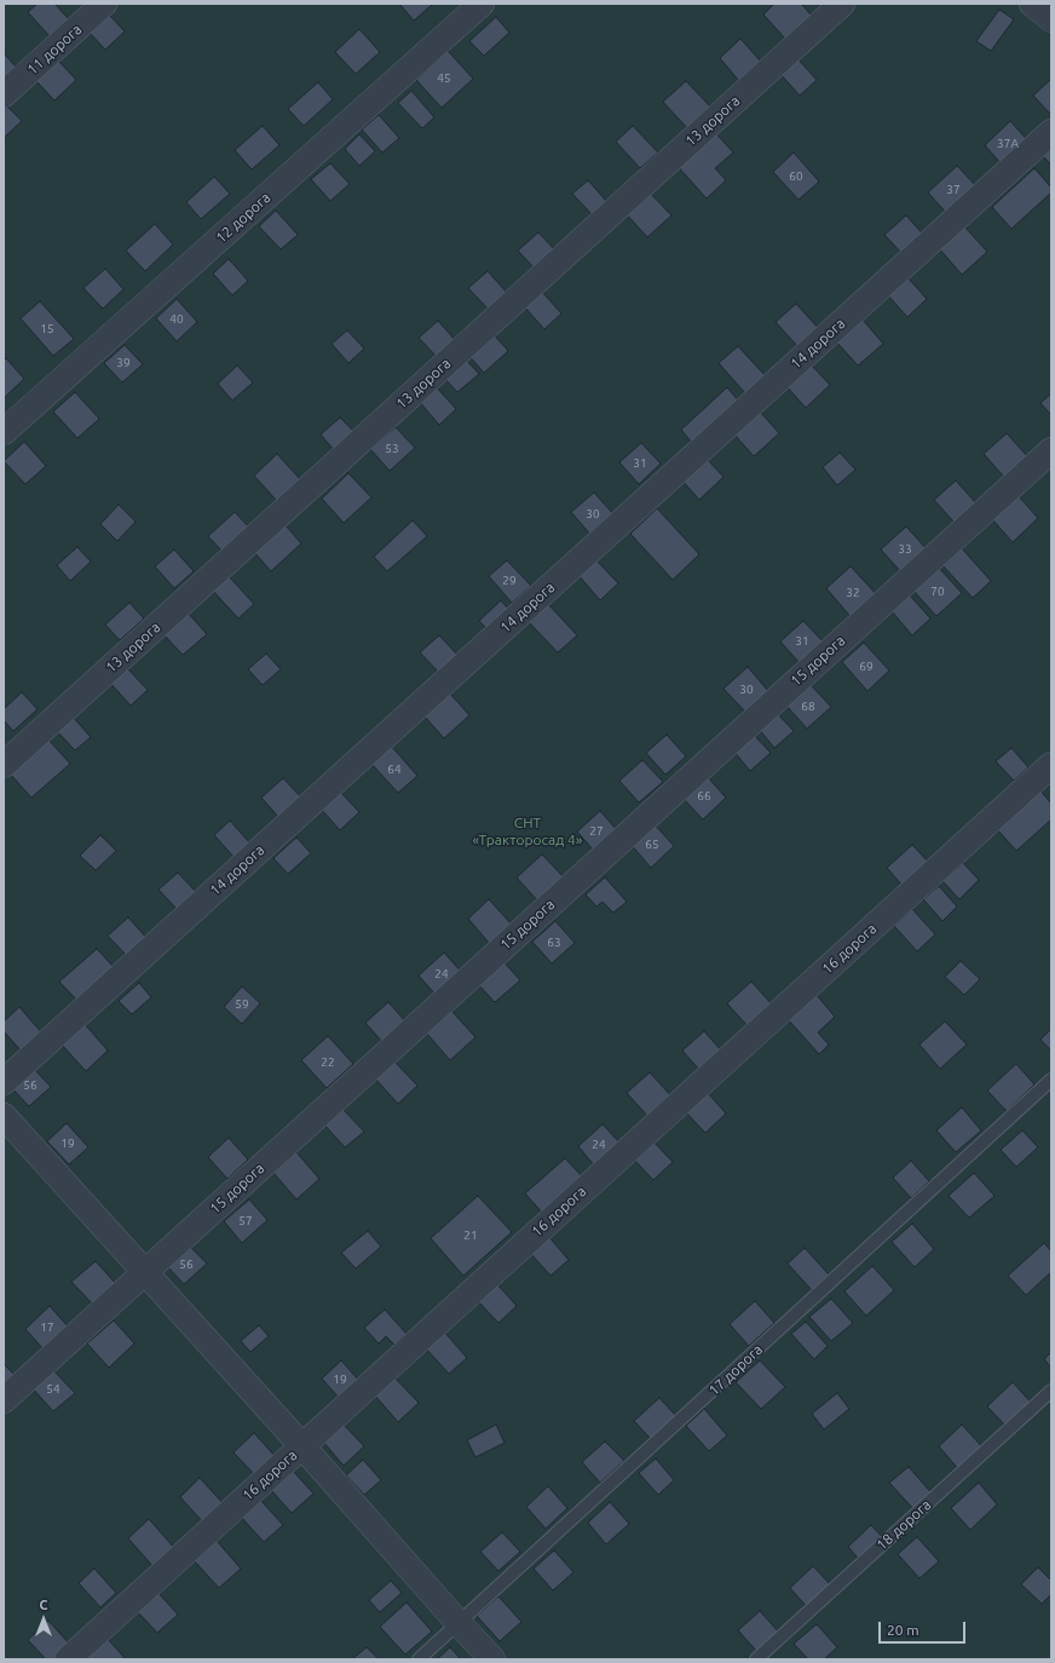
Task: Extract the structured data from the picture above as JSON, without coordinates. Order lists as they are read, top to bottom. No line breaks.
{"streets":{"street":["11 дорога","13 дорога","12 дорога","14 дорога","15 дорога","16 дорога"],"lane":["17 дорога","18 дорога"]},"parks":["СНТ «Тракторосад 4»"],"house_numbers":["45","37А","60","37","40","15","39","53","31","30","33","29","70","32","31","69","30","68","64","66","27","65","63","24","59","22","56","19","24","57","21","56","17","19","54"],"scale_bar":"20 m","north":"top"}
